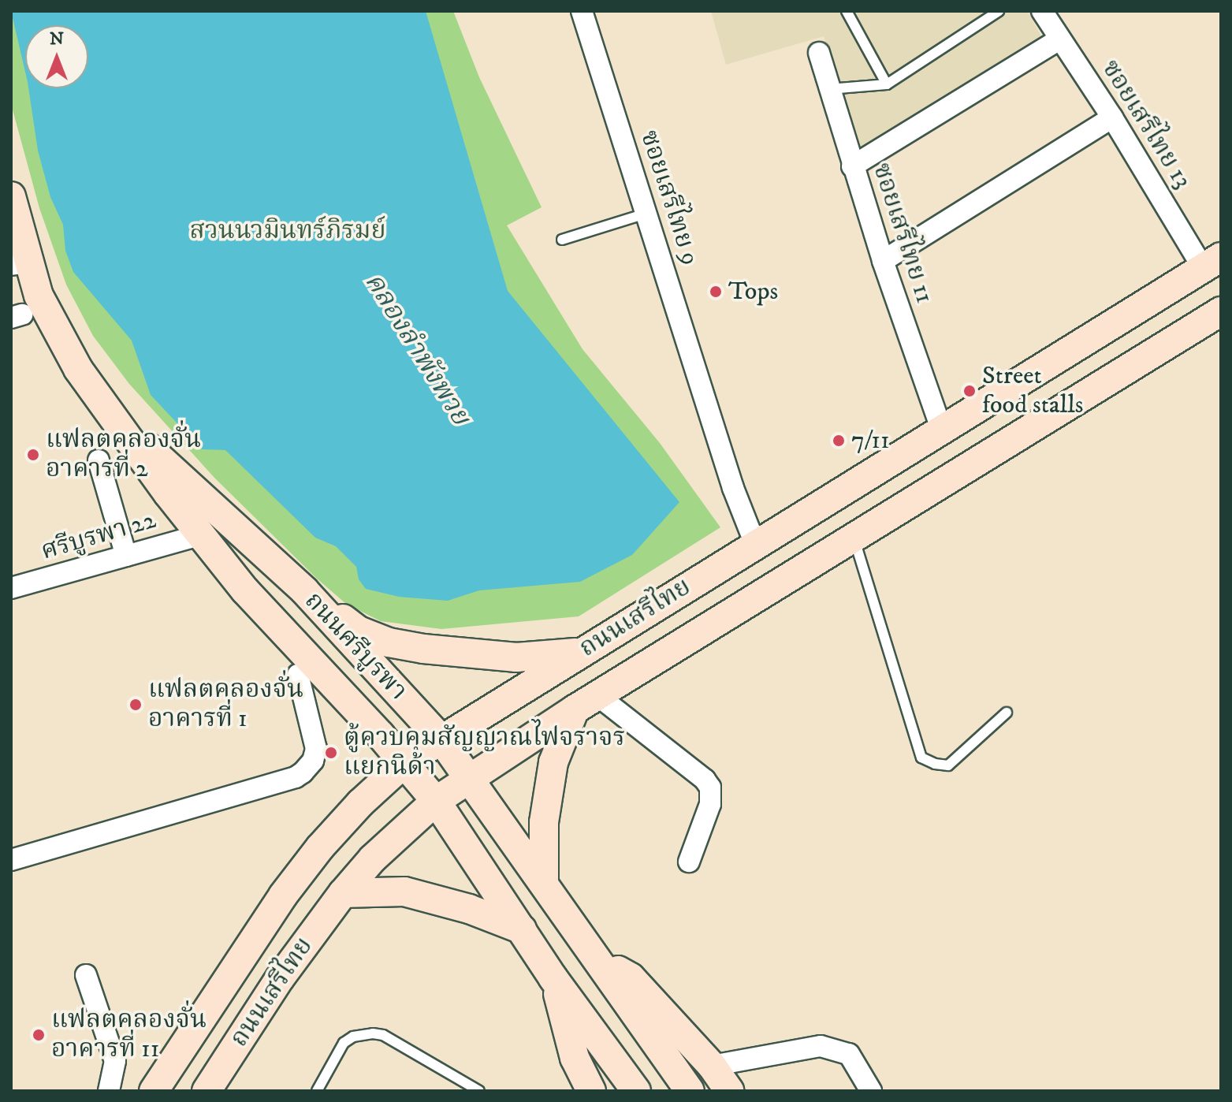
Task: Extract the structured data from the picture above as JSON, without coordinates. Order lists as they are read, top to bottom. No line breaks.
{"streets":{"main road":["ถนนเสรีไทย","ถนนศรีบูรพา"],"street":["ซอยเสรีไทย 13","ซอยเสรีไทย 9","ซอยเสรีไทย 11","ศรีบูรพา 22"]},"crossings":[["ซอยเสรีไทย 13","ถนนเสรีไทย"],["ซอยเสรีไทย 9","ถนนเสรีไทย"],["ซอยเสรีไทย 11","ถนนเสรีไทย"],["ศรีบูรพา 22","ถนนศรีบูรพา"],["ถนนเสรีไทย","ถนนศรีบูรพา"]],"water":["คลองลำพังพวย"],"parks":["สวนนวมินทร์ภิรมย์"],"places":["Tops","Street food stalls","7/11","แฟลตคลองจั่น อาคารที่ 2","แฟลตคลองจั่น อาคารที่ 1","ตู้ควบคุมสัญญาณไฟจราจร แยกนิด้า","แฟลตคลองจั่น อาคารที่ 11"],"north":"top"}
